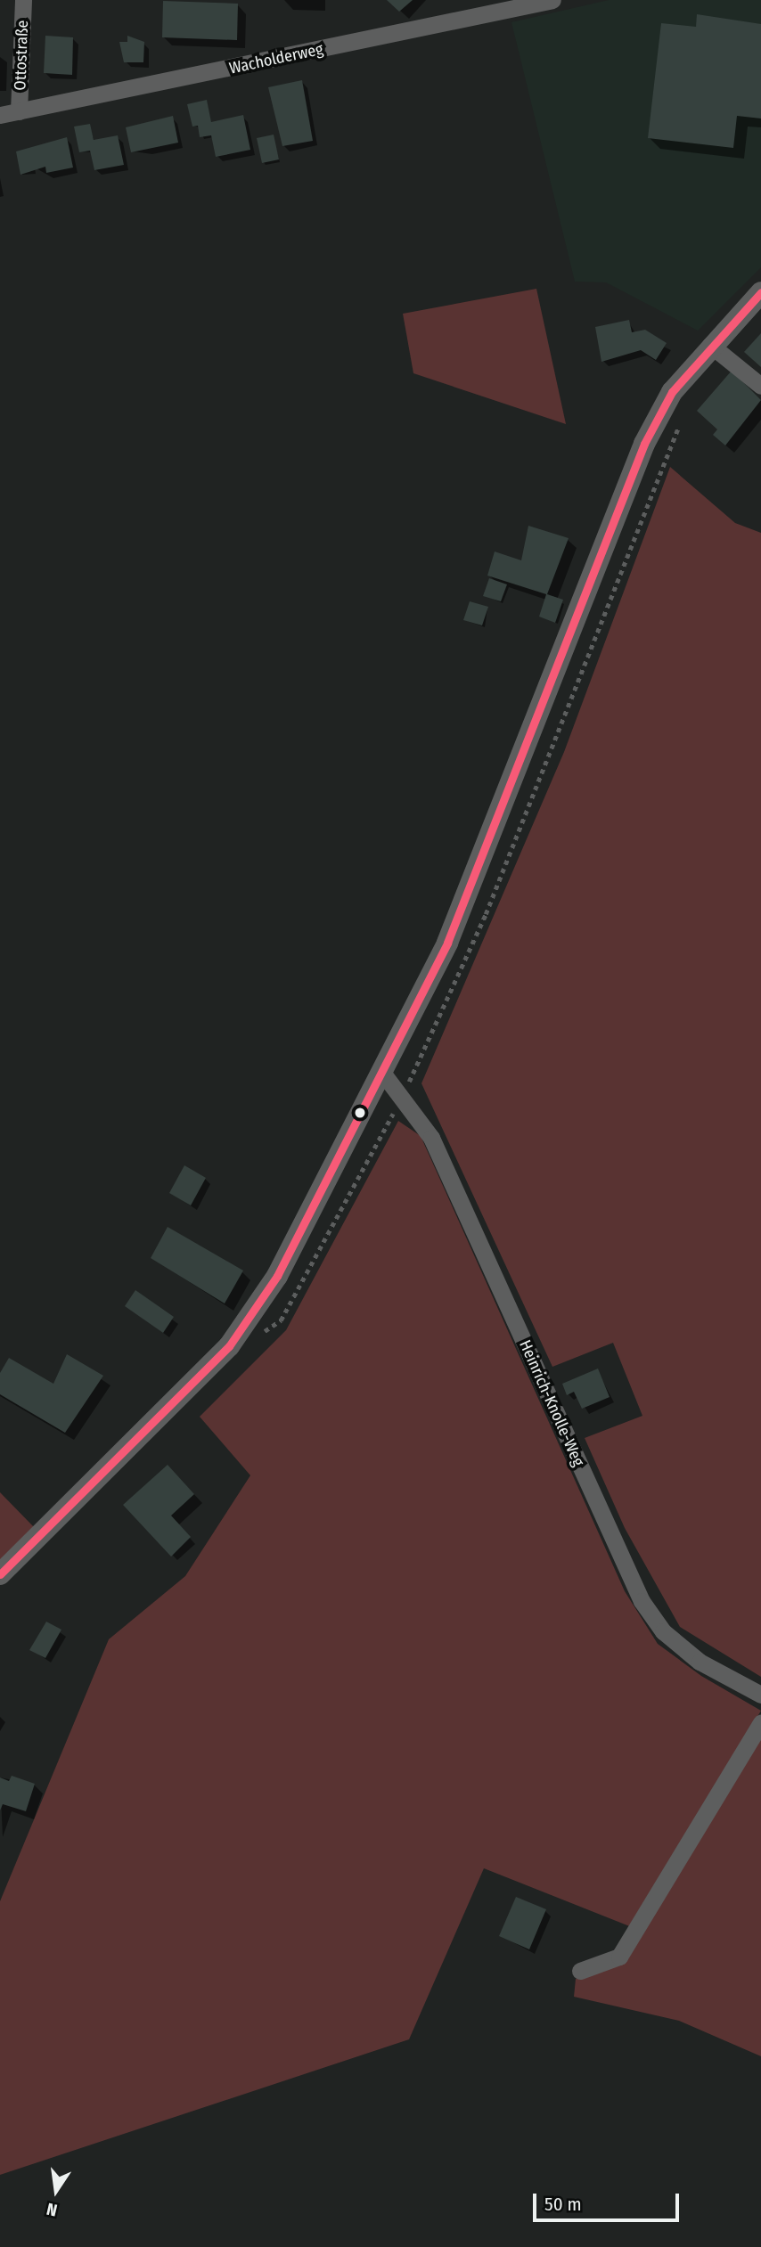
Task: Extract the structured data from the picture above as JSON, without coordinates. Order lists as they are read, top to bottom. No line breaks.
{"streets":{"street":["Ottostraße","Wacholderweg","Heinrich-Knolle-Weg"]},"crossings":[["Ottostraße","Wacholderweg"]],"scale_bar":"50 m","north":"bottom"}
